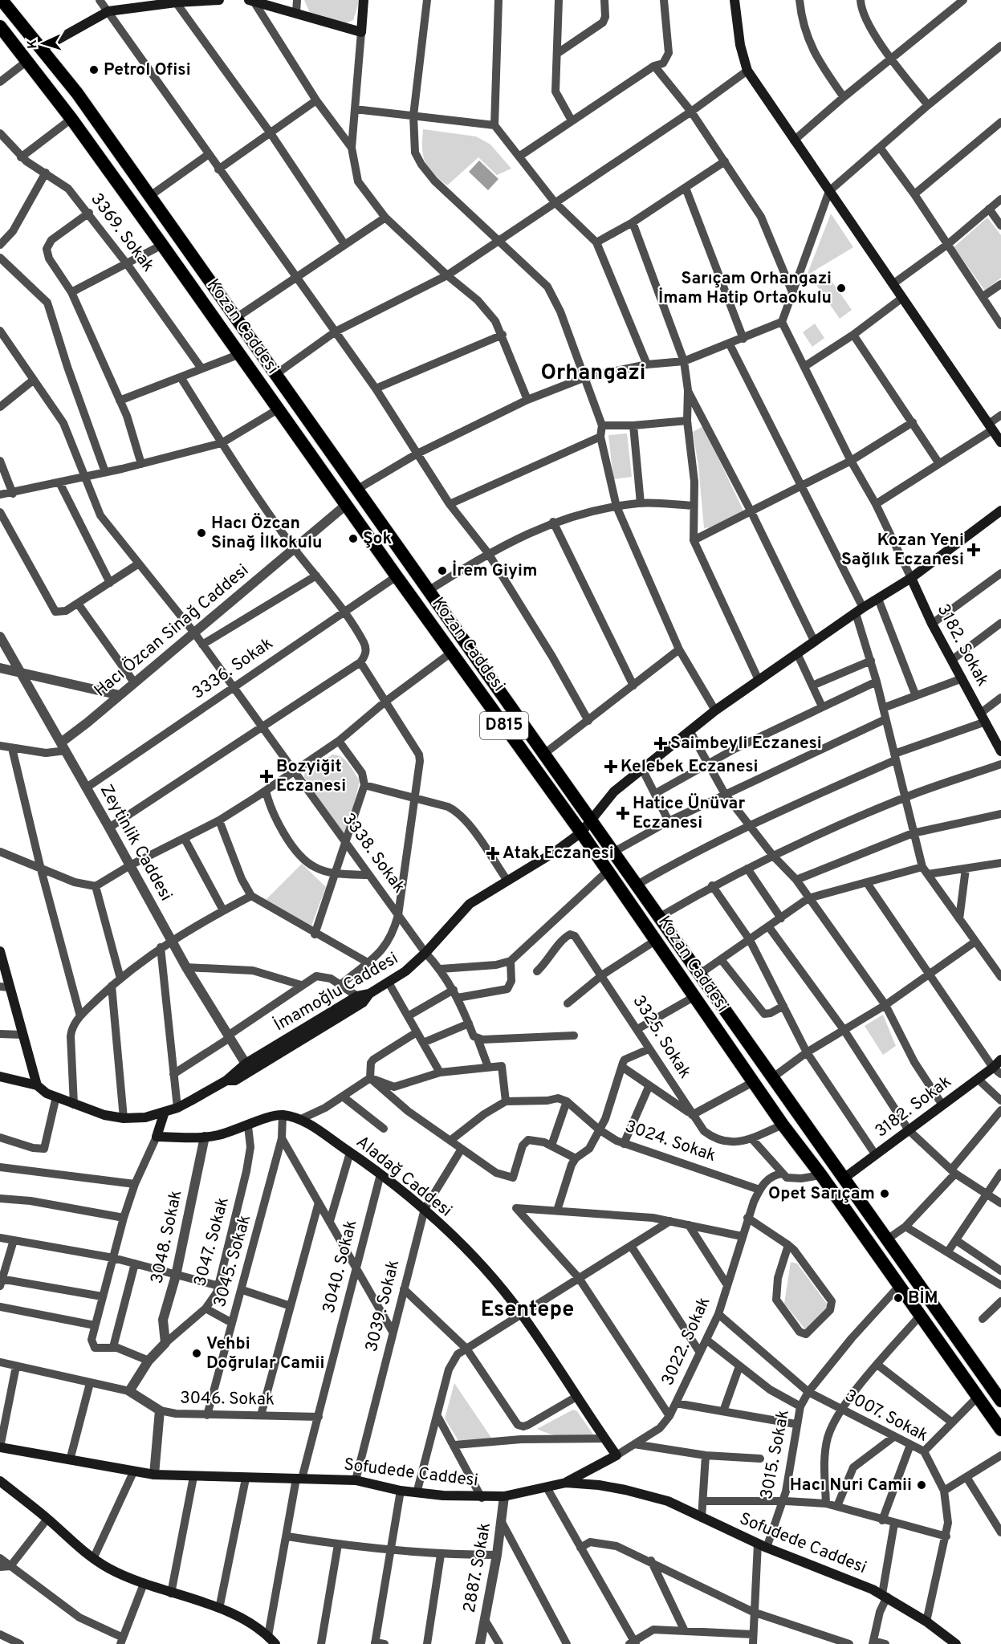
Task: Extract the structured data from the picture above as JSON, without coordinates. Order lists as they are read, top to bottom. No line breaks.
{"streets":{"highway":["Kozan Caddesi","D815"],"main road":["3182. Sokak","İmamoğlu Caddesi","Aladağ Caddesi","3022. Sokak","Sofudede Caddesi"],"street":["3369. Sokak","Hacı Özcan Sinağ Caddesi","3336. Sokak","Zeytinlik Caddesi","3338. Sokak","3325. Sokak","3024. Sokak","3048. Sokak","3047. Sokak","3045. Sokak","3040. Sokak","3039. Sokak","3046. Sokak","3007. Sokak","3015. Sokak","2887. Sokak"]},"crossings":[["Kozan Caddesi","Hacı Özcan Sinağ Caddesi"],["Kozan Caddesi","3182. Sokak"],["Kozan Caddesi","3336. Sokak"],["Kozan Caddesi","İmamoğlu Caddesi"],["Kozan Caddesi","3325. Sokak"],["Kozan Caddesi","3015. Sokak"],["Hacı Özcan Sinağ Caddesi","Zeytinlik Caddesi"],["Hacı Özcan Sinağ Caddesi","3338. Sokak"],["3182. Sokak","İmamoğlu Caddesi"],["3336. Sokak","Zeytinlik Caddesi"],["3336. Sokak","3338. Sokak"],["Zeytinlik Caddesi","İmamoğlu Caddesi"],["3338. Sokak","İmamoğlu Caddesi"],["3024. Sokak","3022. Sokak"],["Aladağ Caddesi","3048. Sokak"],["Aladağ Caddesi","3047. Sokak"],["Aladağ Caddesi","3045. Sokak"],["Aladağ Caddesi","3040. Sokak"],["Aladağ Caddesi","3039. Sokak"],["Aladağ Caddesi","3022. Sokak"],["3048. Sokak","3047. Sokak"],["3047. Sokak","3046. Sokak"],["3045. Sokak","3046. Sokak"],["3040. Sokak","3046. Sokak"],["3040. Sokak","Sofudede Caddesi"],["3039. Sokak","Sofudede Caddesi"],["3022. Sokak","3007. Sokak"],["3022. Sokak","Sofudede Caddesi"],["3007. Sokak","3015. Sokak"],["3007. Sokak","Sofudede Caddesi"],["3015. Sokak","Sofudede Caddesi"],["Sofudede Caddesi","2887. Sokak"]],"districts":["Orhangazi","Esentepe"],"places":{"other":["Petrol Ofisi","Sarıçam Orhangazi İmam Hatip Ortaokulu","Hacı Özcan Sinağ İlkokulu","Şok","İrem Giyim","Opet Sarıçam","BİM","Vehbi Doğrular Camii","Hacı Nuri Camii"],"health":["Kozan Yeni Sağlık Eczanesi","Saimbeyli Eczanesi","Kelebek Eczanesi","Bozyiğit Eczanesi","Hatice Ünüvar Eczanesi","Atak Eczanesi"]},"north":"left"}
